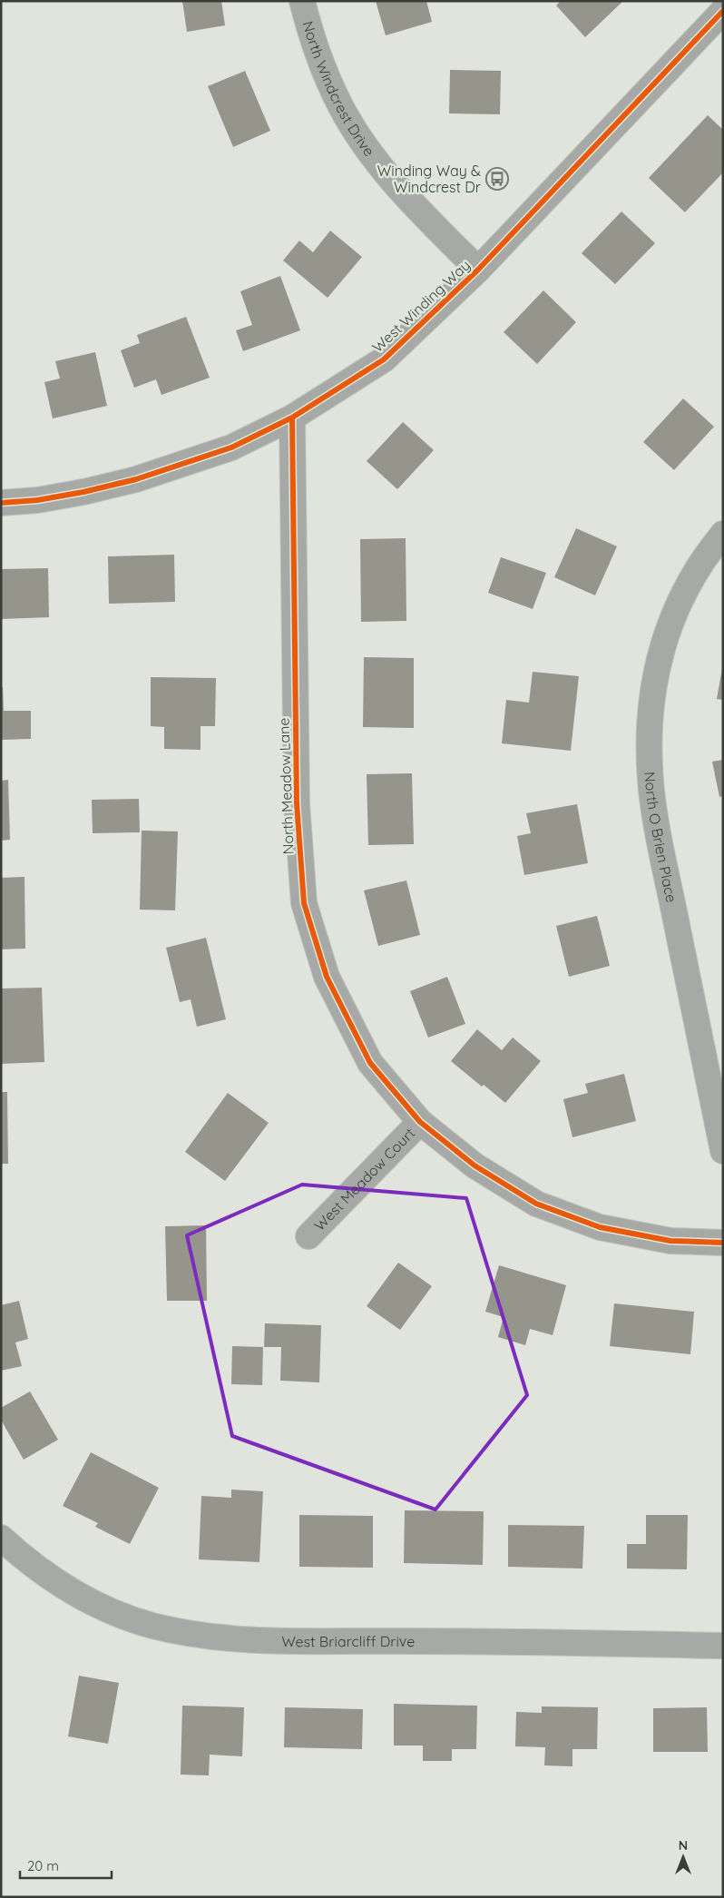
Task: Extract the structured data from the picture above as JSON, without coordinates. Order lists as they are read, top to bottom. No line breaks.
{"streets":{"street":["North Windcrest Drive","West Winding Way","North Meadow Lane","North O Brien Place","West Meadow Court","West Briarcliff Drive"]},"crossings":[["North Windcrest Drive","West Winding Way"],["West Winding Way","North Meadow Lane"],["North Meadow Lane","West Meadow Court"]],"places":{"bus stop":["Winding Way & Windcrest Dr"]},"scale_bar":"20 m","north":"top"}
